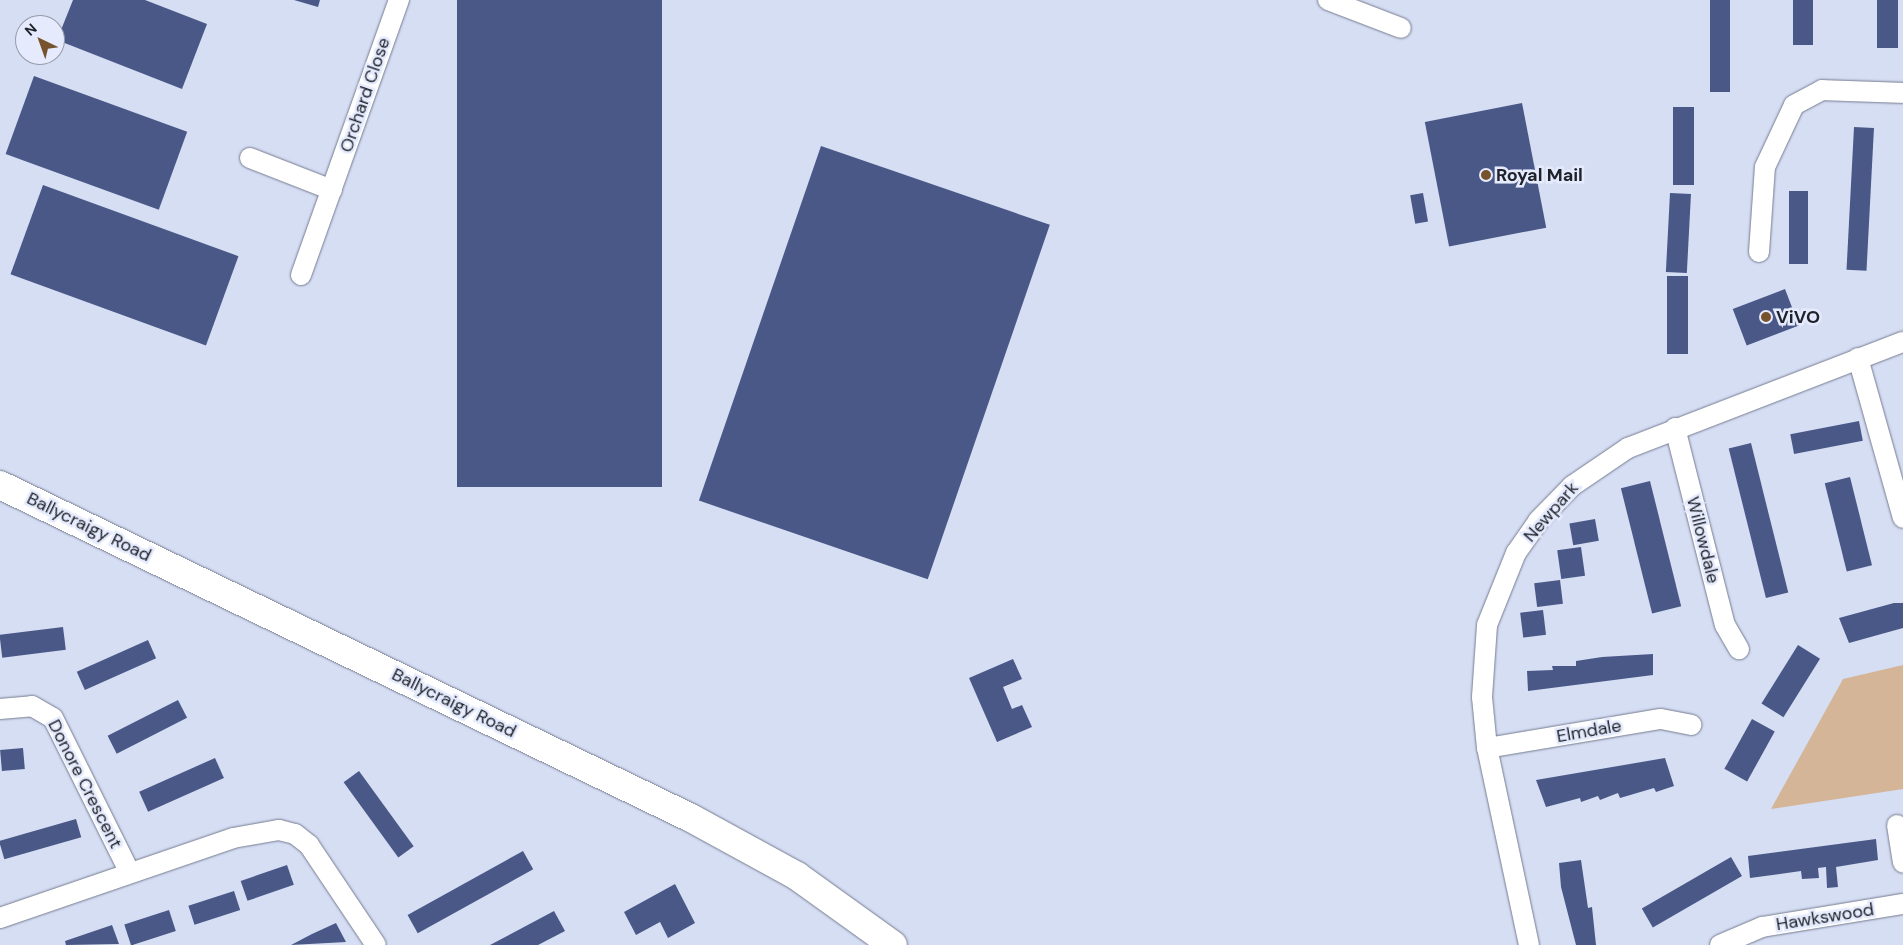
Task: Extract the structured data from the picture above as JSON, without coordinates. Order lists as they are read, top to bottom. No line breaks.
{"streets":{"main road":["Ballycraigy Road"],"street":["Orchard Close","Newpark","Willowdale","Elmdale","Donore Crescent","Hawkswood"]},"crossings":[["Newpark","Willowdale"],["Newpark","Elmdale"]],"places":["Royal Mail","ViVO"],"north":"top left"}
